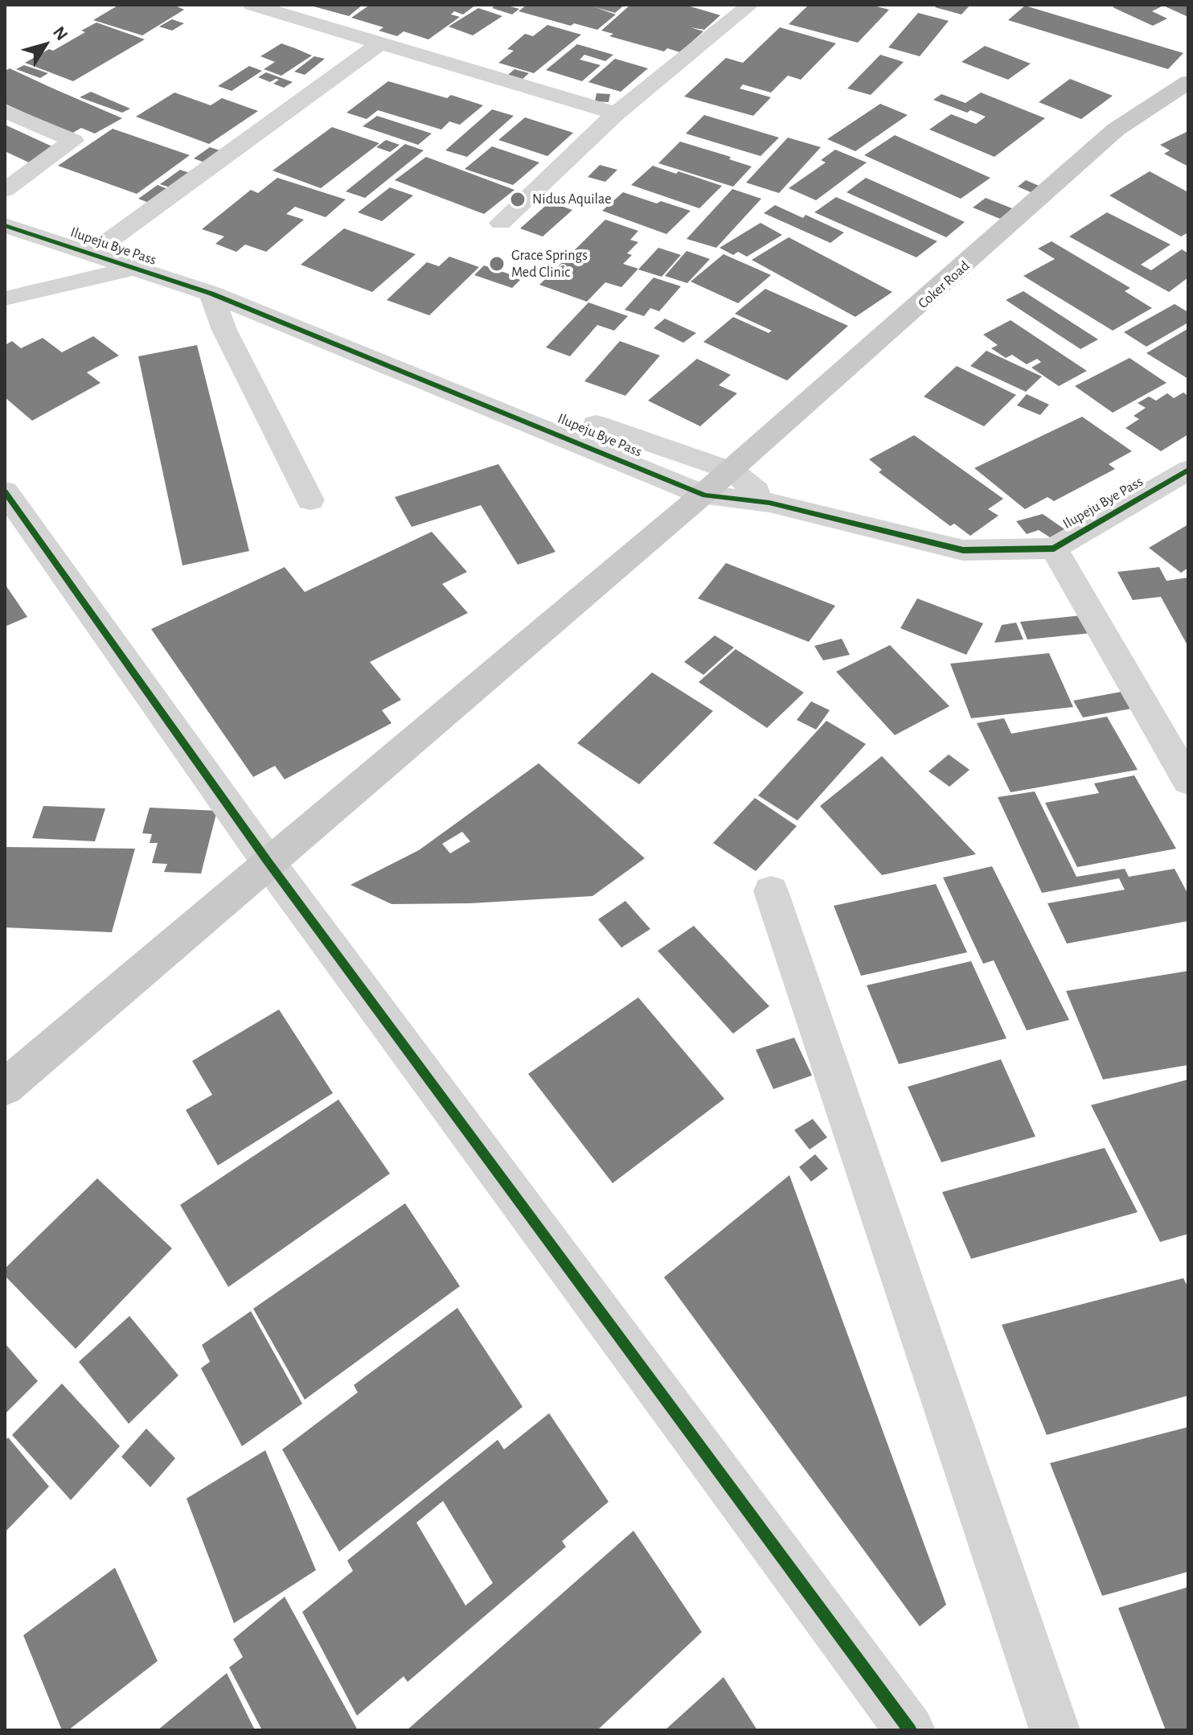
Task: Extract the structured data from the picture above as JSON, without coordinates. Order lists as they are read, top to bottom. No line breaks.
{"streets":{"main road":["Coker Road"],"street":["Ilupeju Bye Pass"]},"crossings":[["Ilupeju Bye Pass","Coker Road"]],"places":["Nidus Aquilae","Grace Springs Med Clinic"],"north":"top right"}
